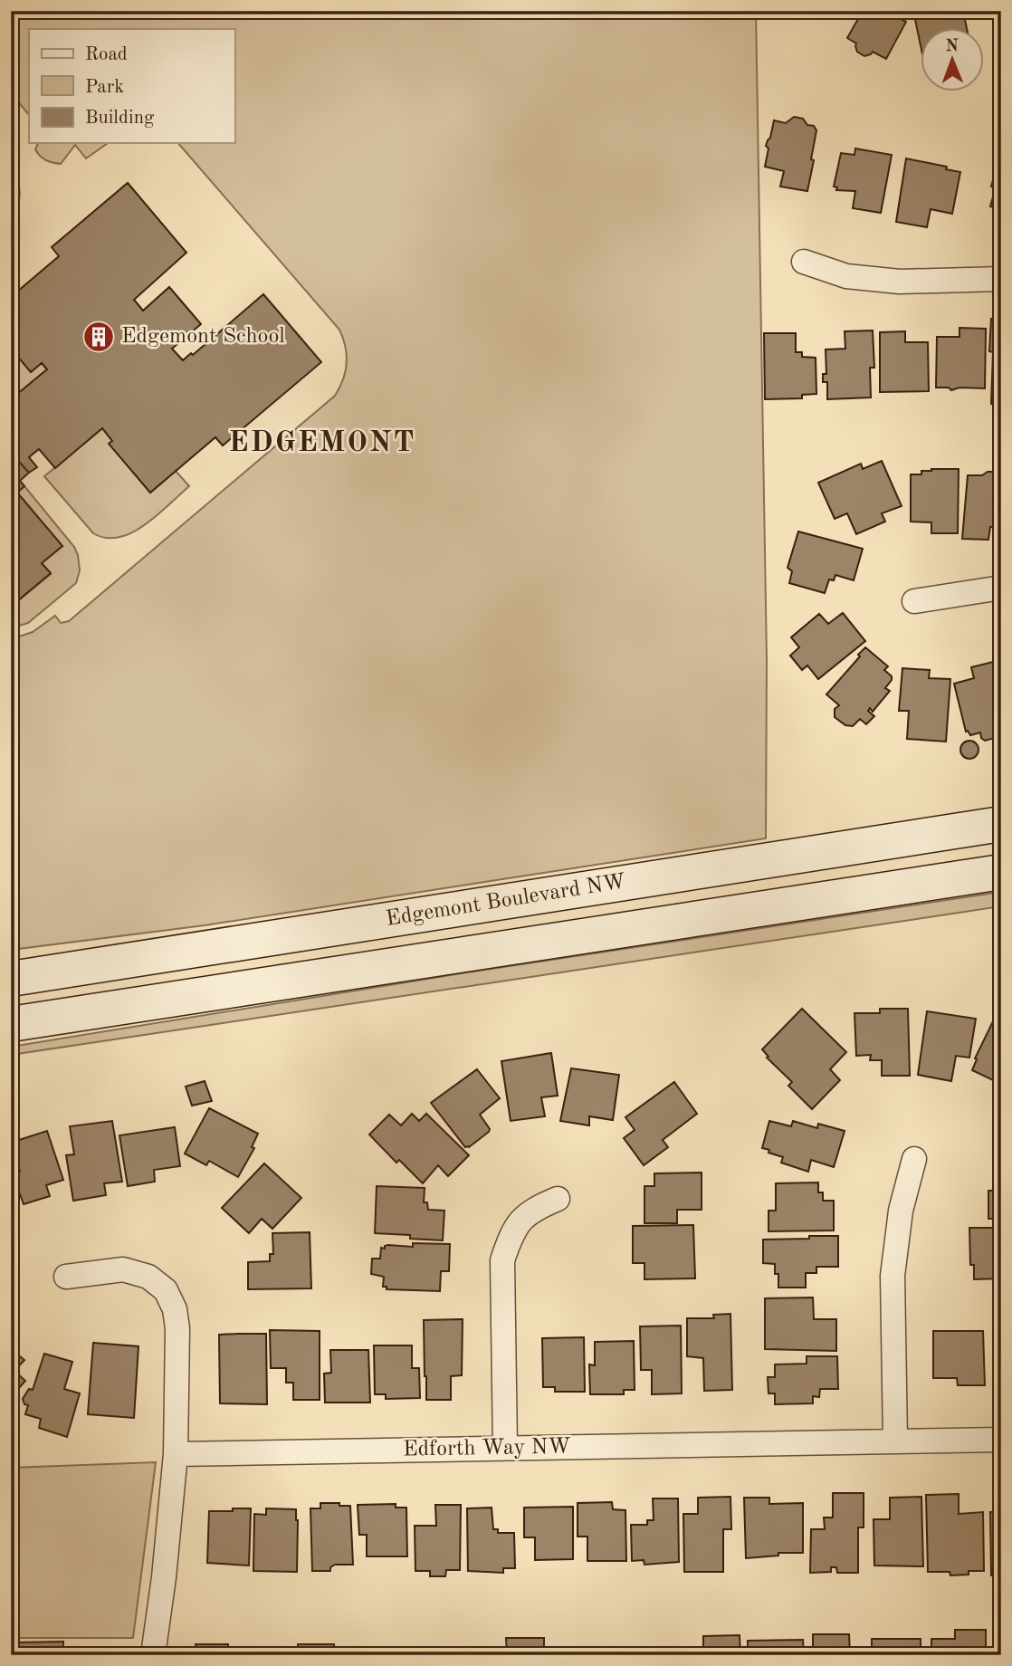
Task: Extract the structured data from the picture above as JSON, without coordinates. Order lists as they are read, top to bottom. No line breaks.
{"streets":{"main road":["Edgemont Boulevard NW"],"street":["Edforth Way NW"]},"districts":["EDGEMONT"],"places":{"building":["Edgemont School"]},"legend":["Road","Park","Building"],"north":"top"}
